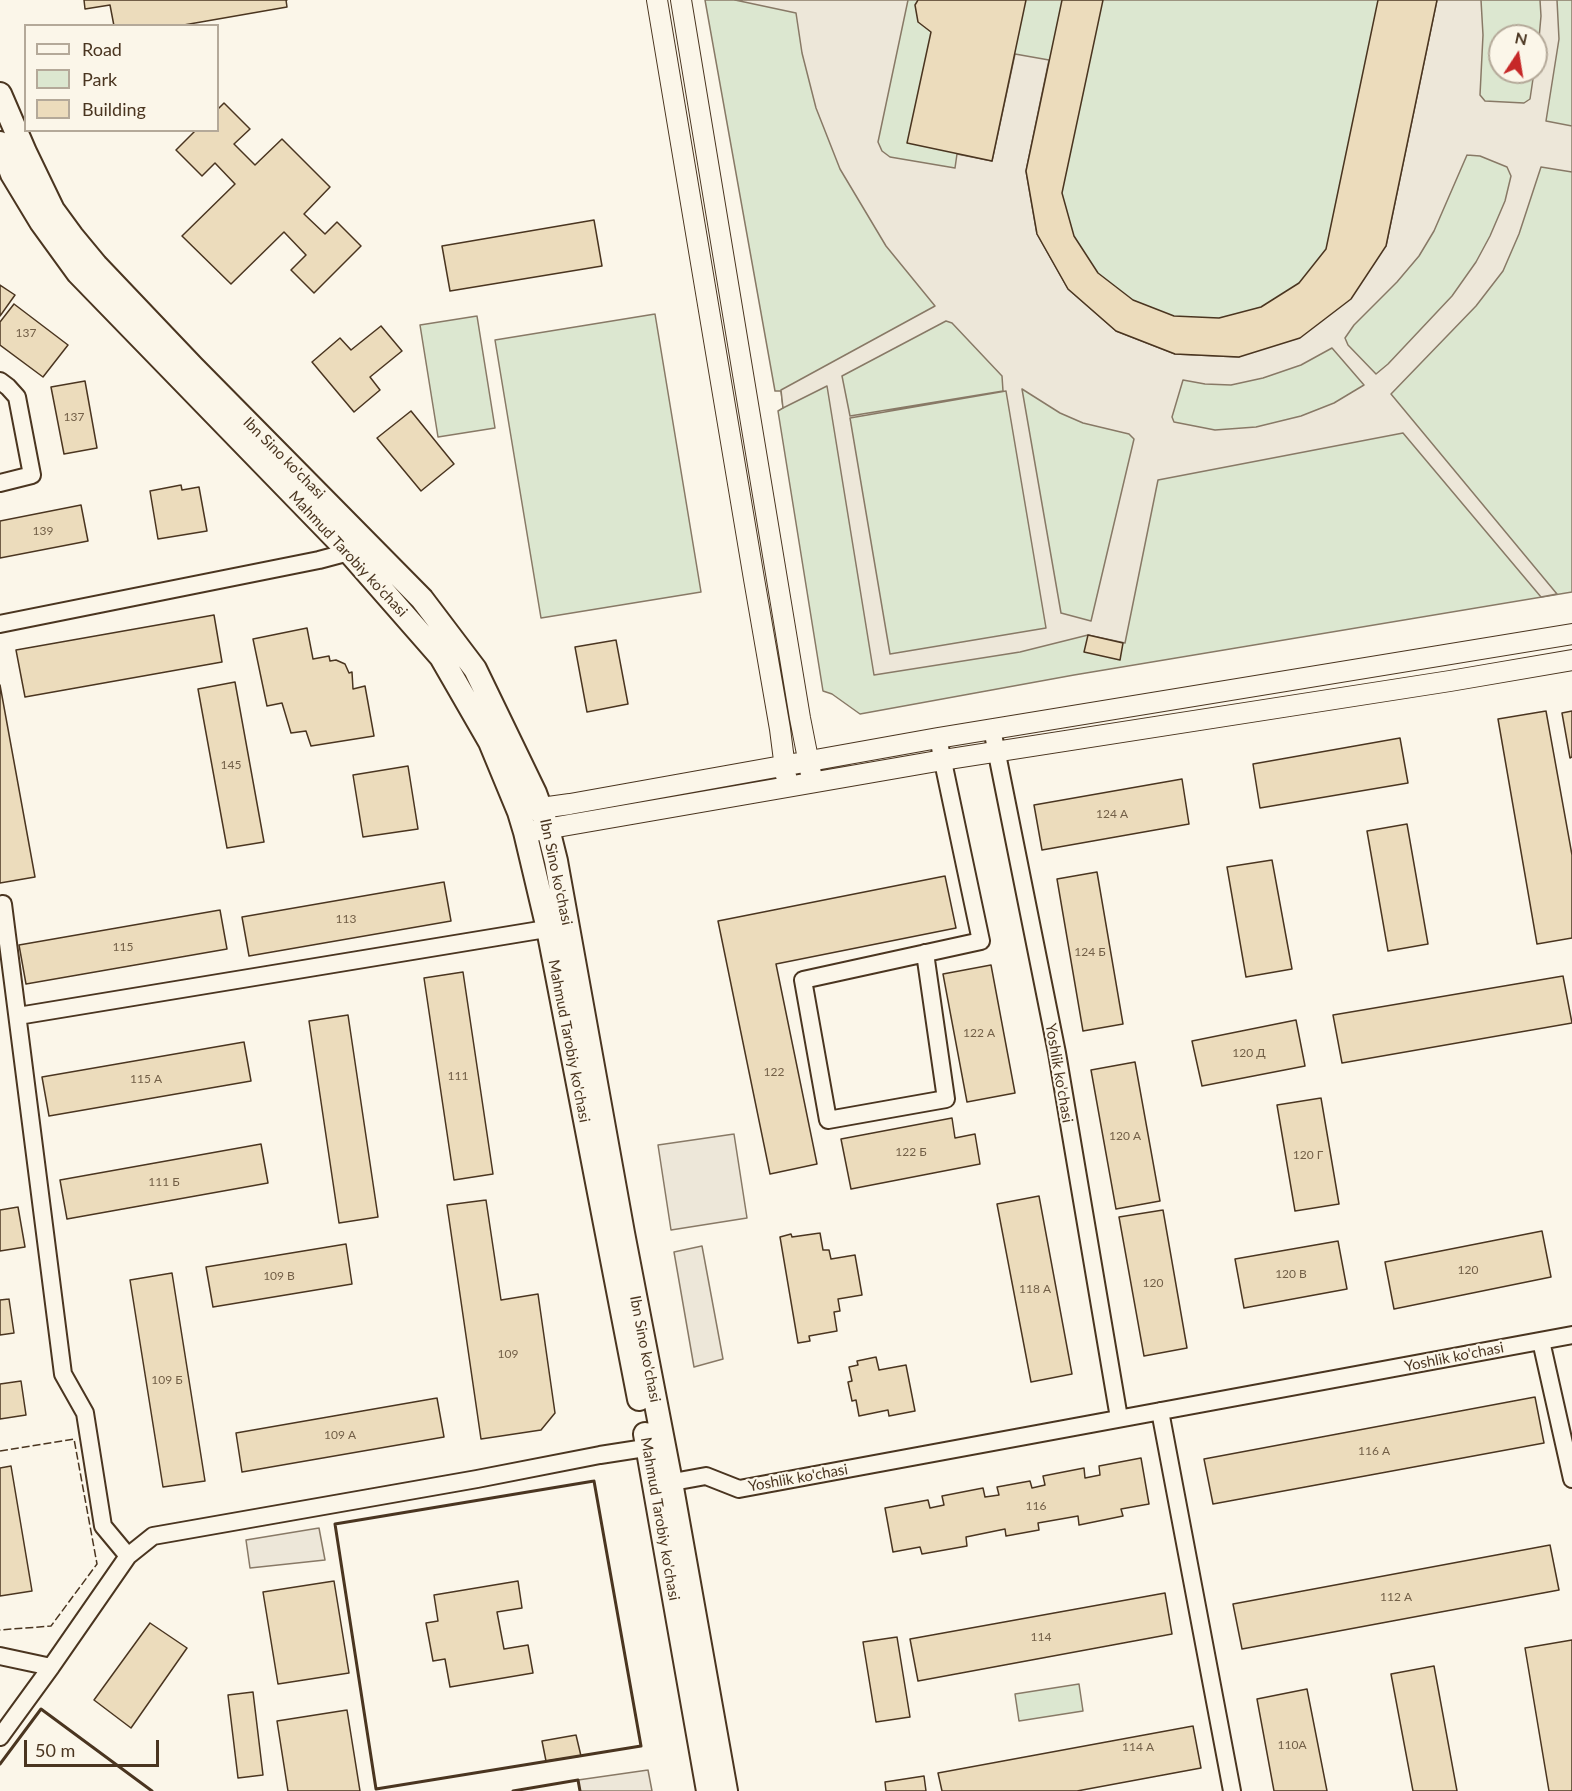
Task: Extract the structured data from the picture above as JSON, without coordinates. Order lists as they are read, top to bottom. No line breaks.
{"streets":{"main road":["Ibn Sino ko'chasi","Mahmud Tarobiy ko'chasi"],"street":["Yoshlik ko'chasi"]},"crossings":[["Ibn Sino ko'chasi","Mahmud Tarobiy ko'chasi"],["Mahmud Tarobiy ko'chasi","Yoshlik ko'chasi"]],"house_numbers":["137","137","139","145","124 А","113","115","124 Б","122 А","120 Д","122","111","115 А","120 А","122 Б","120 Г","111 Б","120","120 В","109 В","120","118 А","109","109 Б","109 А","116 А","116","112 А","114","110A","114 А"],"legend":["Road","Park","Building"],"scale_bar":"50 m","north":"top"}
